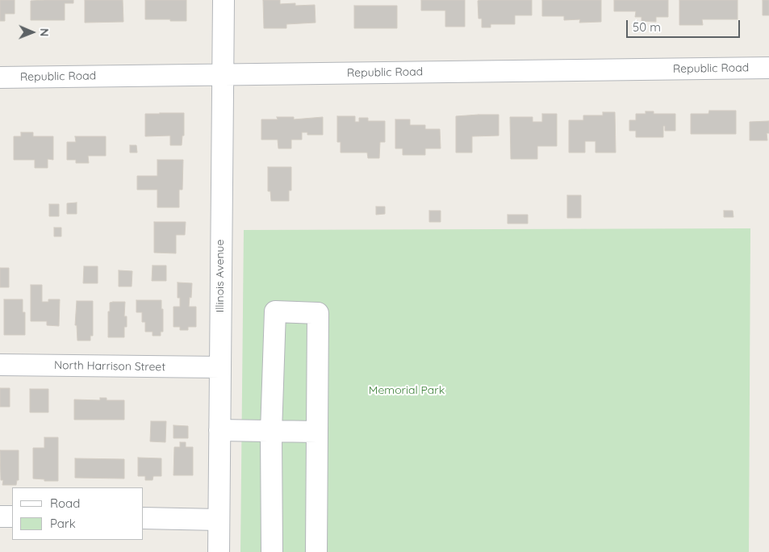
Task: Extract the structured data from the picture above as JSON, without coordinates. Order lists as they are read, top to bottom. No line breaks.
{"streets":{"street":["Republic Road","Illinois Avenue","North Harrison Street"]},"crossings":[["Republic Road","Illinois Avenue"],["Illinois Avenue","North Harrison Street"]],"parks":["Memorial Park"],"legend":["Road","Park"],"scale_bar":"50 m","north":"right"}
